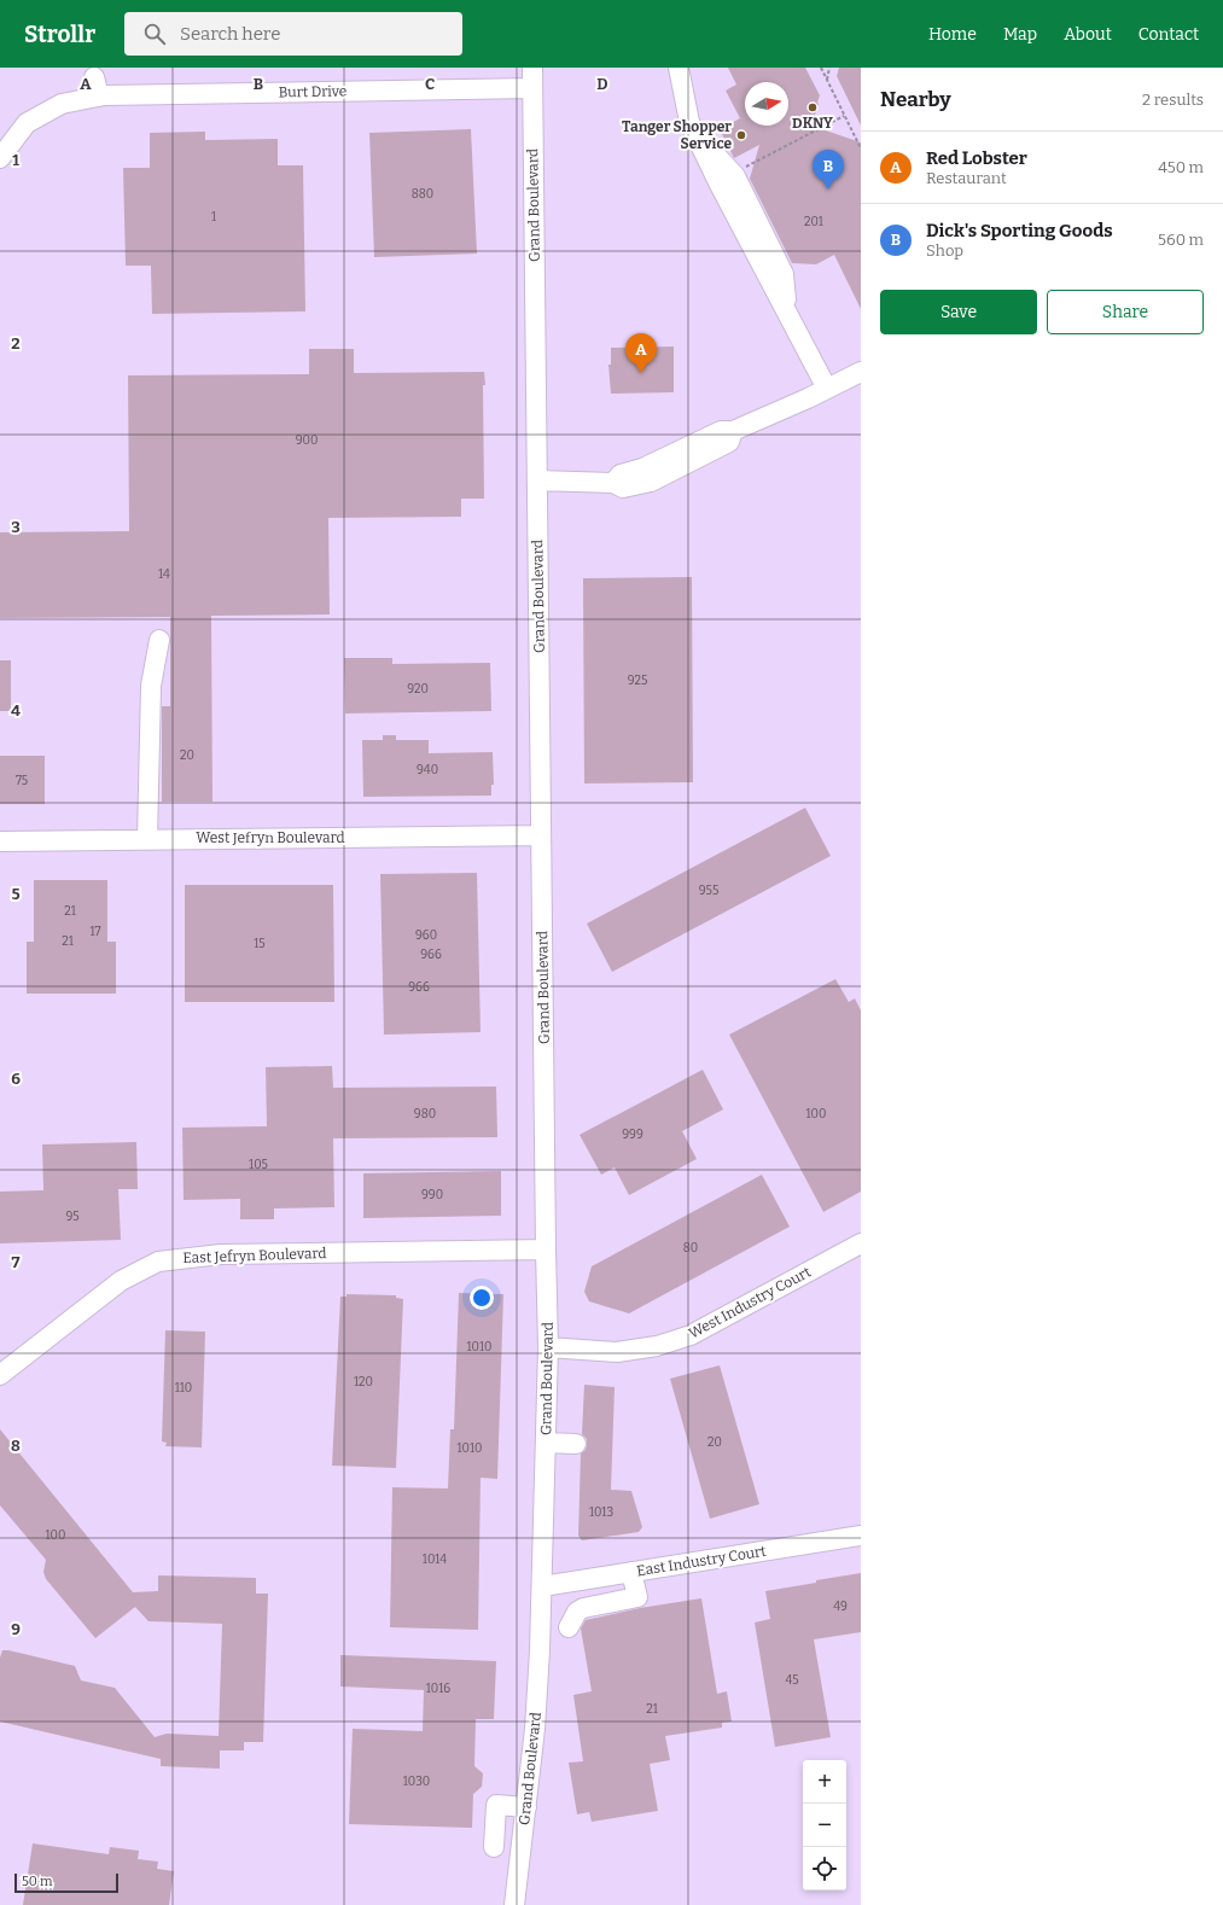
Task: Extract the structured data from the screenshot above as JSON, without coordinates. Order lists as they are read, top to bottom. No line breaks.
{"streets":{"street":["Burt Drive","Grand Boulevard","West Jefryn Boulevard","East Jefryn Boulevard","West Industry Court","East Industry Court"]},"crossings":[["Burt Drive","Grand Boulevard"],["Grand Boulevard","West Jefryn Boulevard"],["Grand Boulevard","East Jefryn Boulevard"],["Grand Boulevard","West Industry Court"],["Grand Boulevard","East Industry Court"]],"places":["DKNY","Tanger Shopper Service"],"house_numbers":["880","1","201","900","14","925","920","20","940","75","955","21","17","960","21","15","966","966","980","100","999","105","990","95","80","1010","120","110","20","1010","1013","100","1014","49","45","1016","21","1030"],"scale_bar":"50 m","north":"right","page":{"header":"Strollr","search":"Search here","nav":["Home","Map","About","Contact"],"heading":["Nearby","2 results"],"list":[{"mark":"A","name":"Red Lobster","note":"Restaurant","value":"450 m"},{"mark":"B","name":"Dick's Sporting Goods","note":"Shop","value":"560 m"}],"pins":["B","A"],"buttons":["Save","Share"],"map_buttons":["+","−"],"scale":"50 m"},"grid":{"columns":["A","B","C","D"],"rows":["1","2","3","4","5","6","7","8","9"]}}
